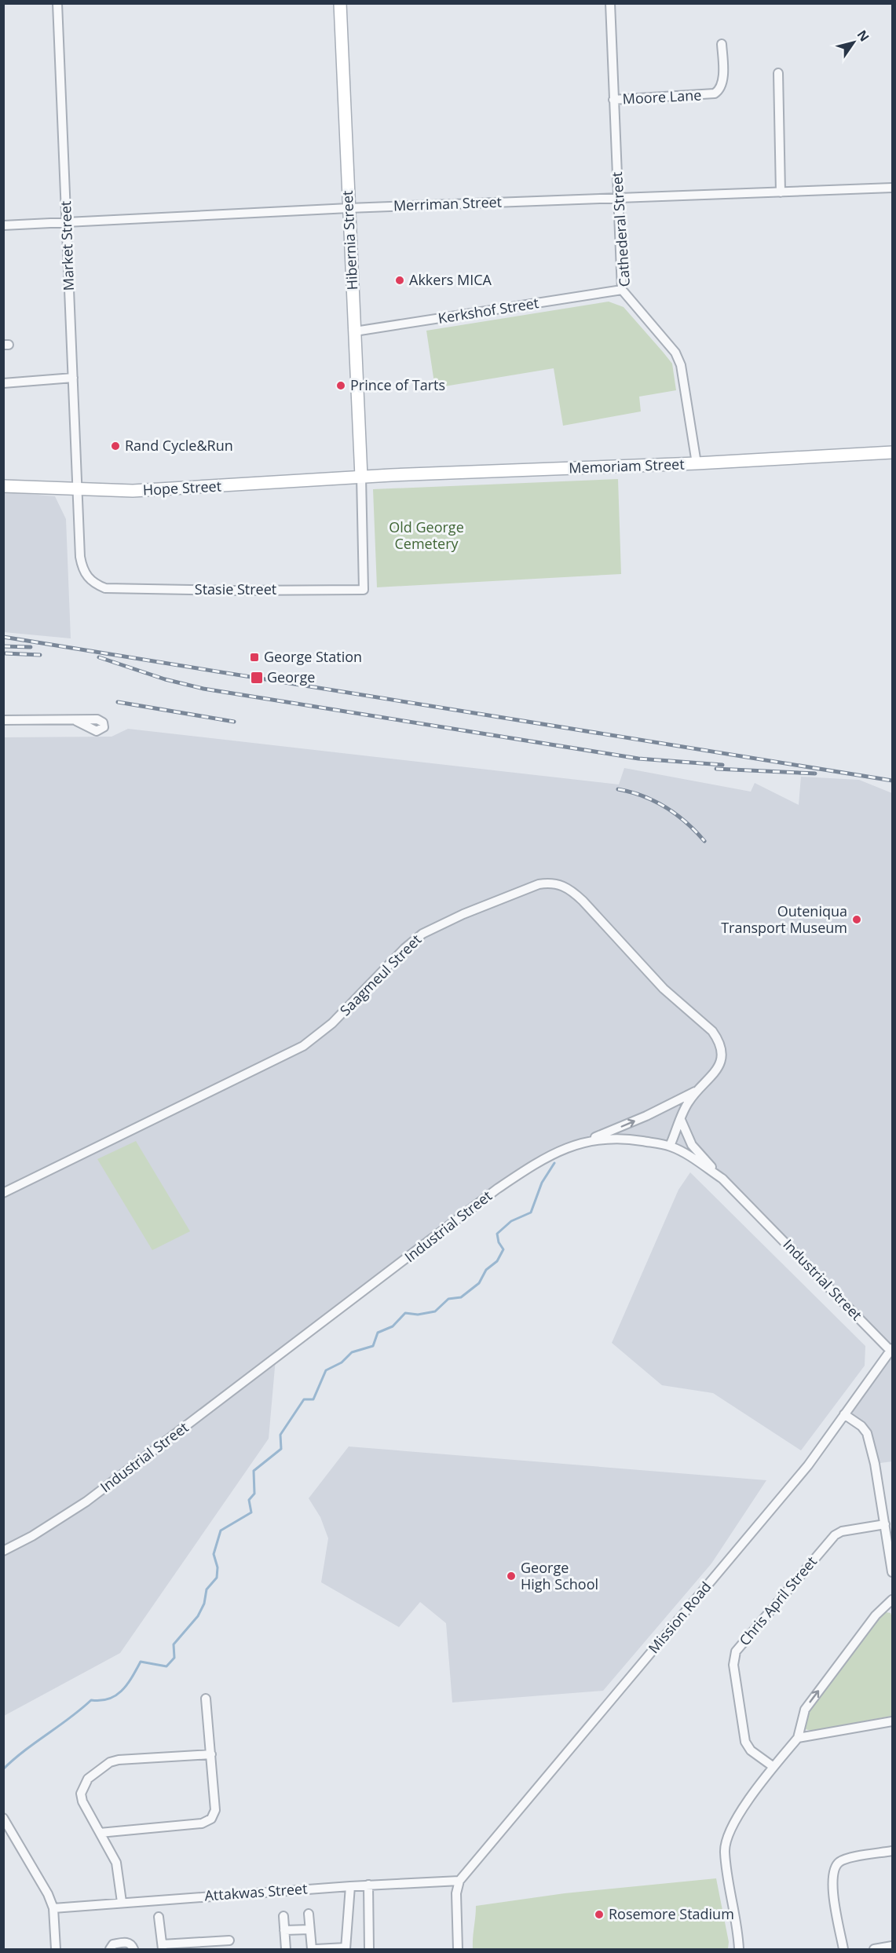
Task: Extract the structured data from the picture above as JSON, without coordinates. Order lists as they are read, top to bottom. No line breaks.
{"streets":{"street":["Moore Lane","Merriman Street","Cathederal Street","Hibernia Street","Market Street","Kerkshof Street","Memoriam Street","Hope Street","Stasie Street","Saagmeul Street","Industrial Street","Chris April Street","Mission Road","Attakwas Street"]},"crossings":[["Moore Lane","Cathederal Street"],["Merriman Street","Cathederal Street"],["Merriman Street","Hibernia Street"],["Merriman Street","Market Street"],["Cathederal Street","Kerkshof Street"],["Cathederal Street","Memoriam Street"],["Hibernia Street","Kerkshof Street"],["Hibernia Street","Memoriam Street"],["Hibernia Street","Hope Street"],["Hibernia Street","Stasie Street"],["Market Street","Hope Street"],["Market Street","Stasie Street"],["Memoriam Street","Hope Street"],["Memoriam Street","Stasie Street"],["Hope Street","Stasie Street"],["Saagmeul Street","Industrial Street"],["Industrial Street","Mission Road"],["Mission Road","Attakwas Street"]],"parks":["Old George Cemetery"],"places":{"other":["Akkers MICA","Prince of Tarts","Rand Cycle&Run","Outeniqua Transport Museum","George High School","Rosemore Stadium"],"transit":["George Station","George"]},"north":"top right"}
